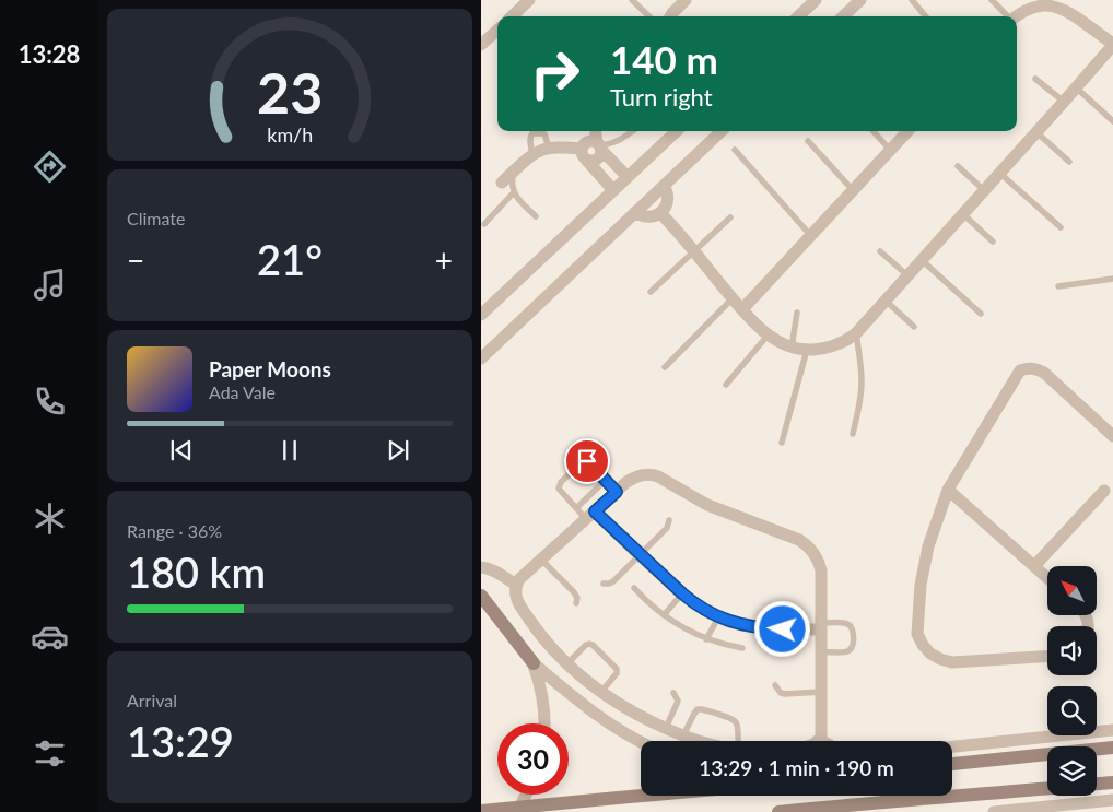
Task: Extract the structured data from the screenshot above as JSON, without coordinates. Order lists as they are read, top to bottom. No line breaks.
{"north":"top left","page":{"tabs":"13:28","turn":["140 m","Turn right"],"tile":["Climate",["Range · 36%","180 km"],["Arrival","13:29"]],"heat":["−","21°","+"],"song":["Paper Moons","Ada Vale"],"limit":"30","trip":"13:29 · 1 min · 190 m","gauge":["23","km/h"]}}
